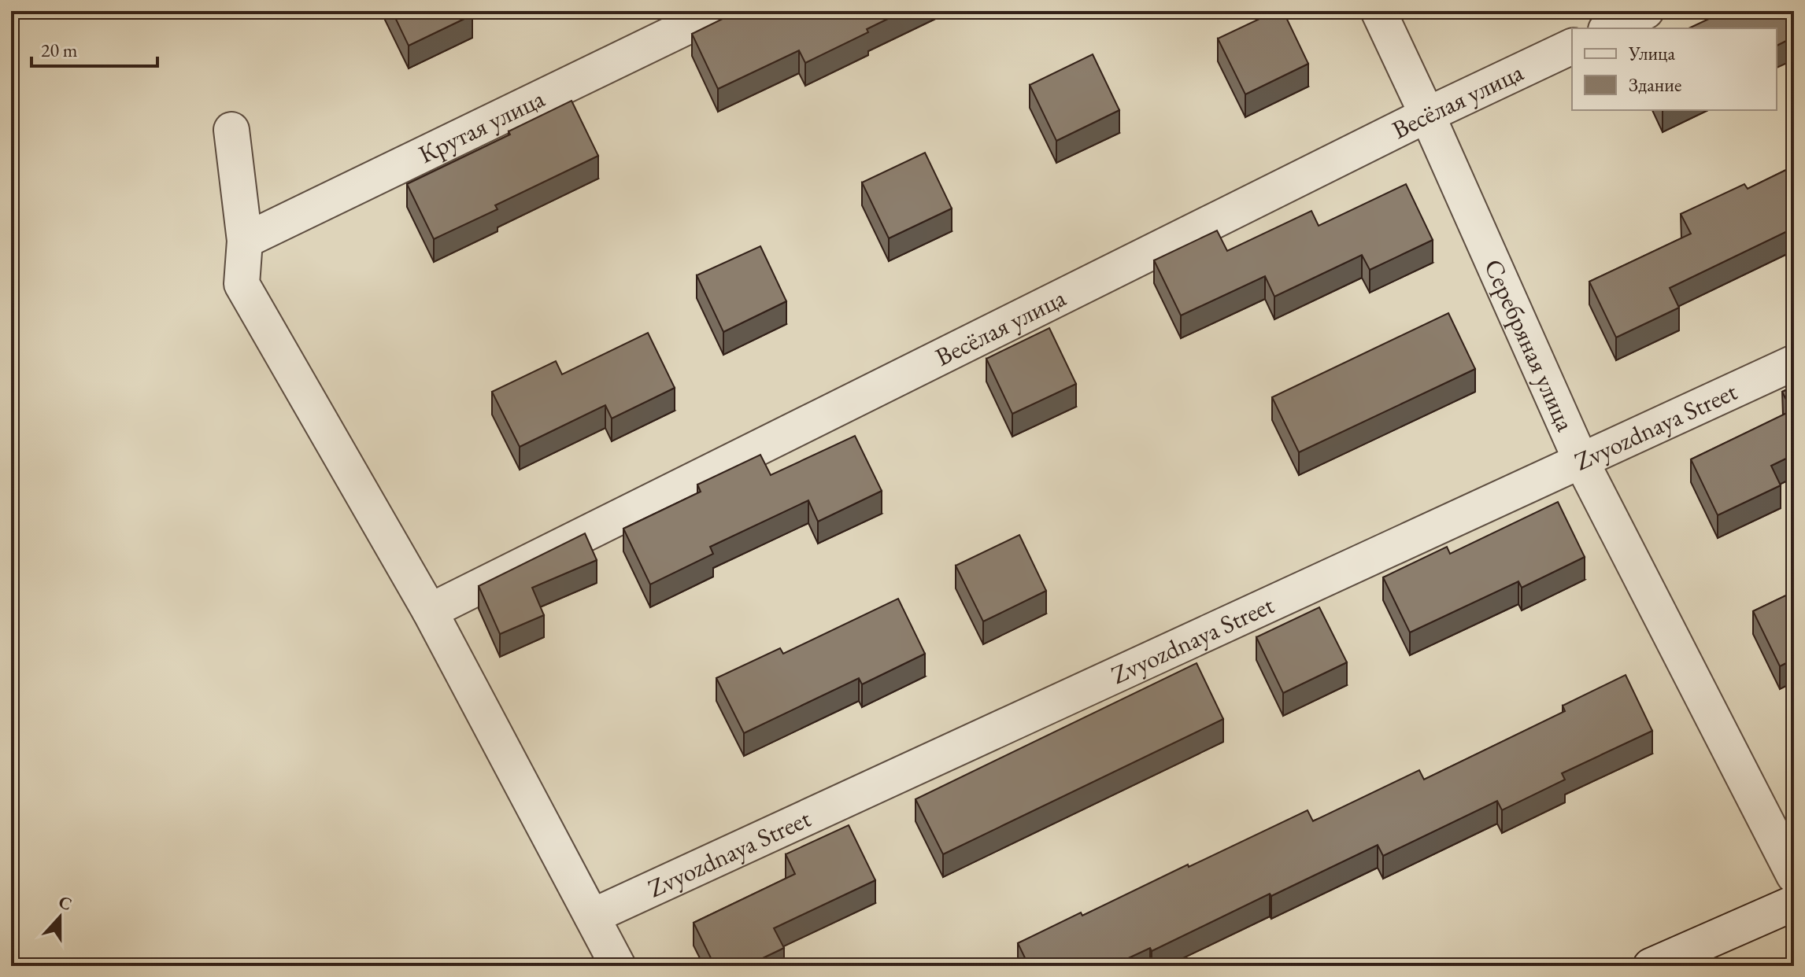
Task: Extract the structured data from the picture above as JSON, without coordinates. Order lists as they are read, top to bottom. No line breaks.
{"streets":{"street":["Весёлая улица","Крутая улица","Серебряная улица","Zvyozdnaya Street"]},"crossings":[["Весёлая улица","Серебряная улица"],["Серебряная улица","Zvyozdnaya Street"]],"legend":["Улица","Здание"],"scale_bar":"20 m","north":"top"}
